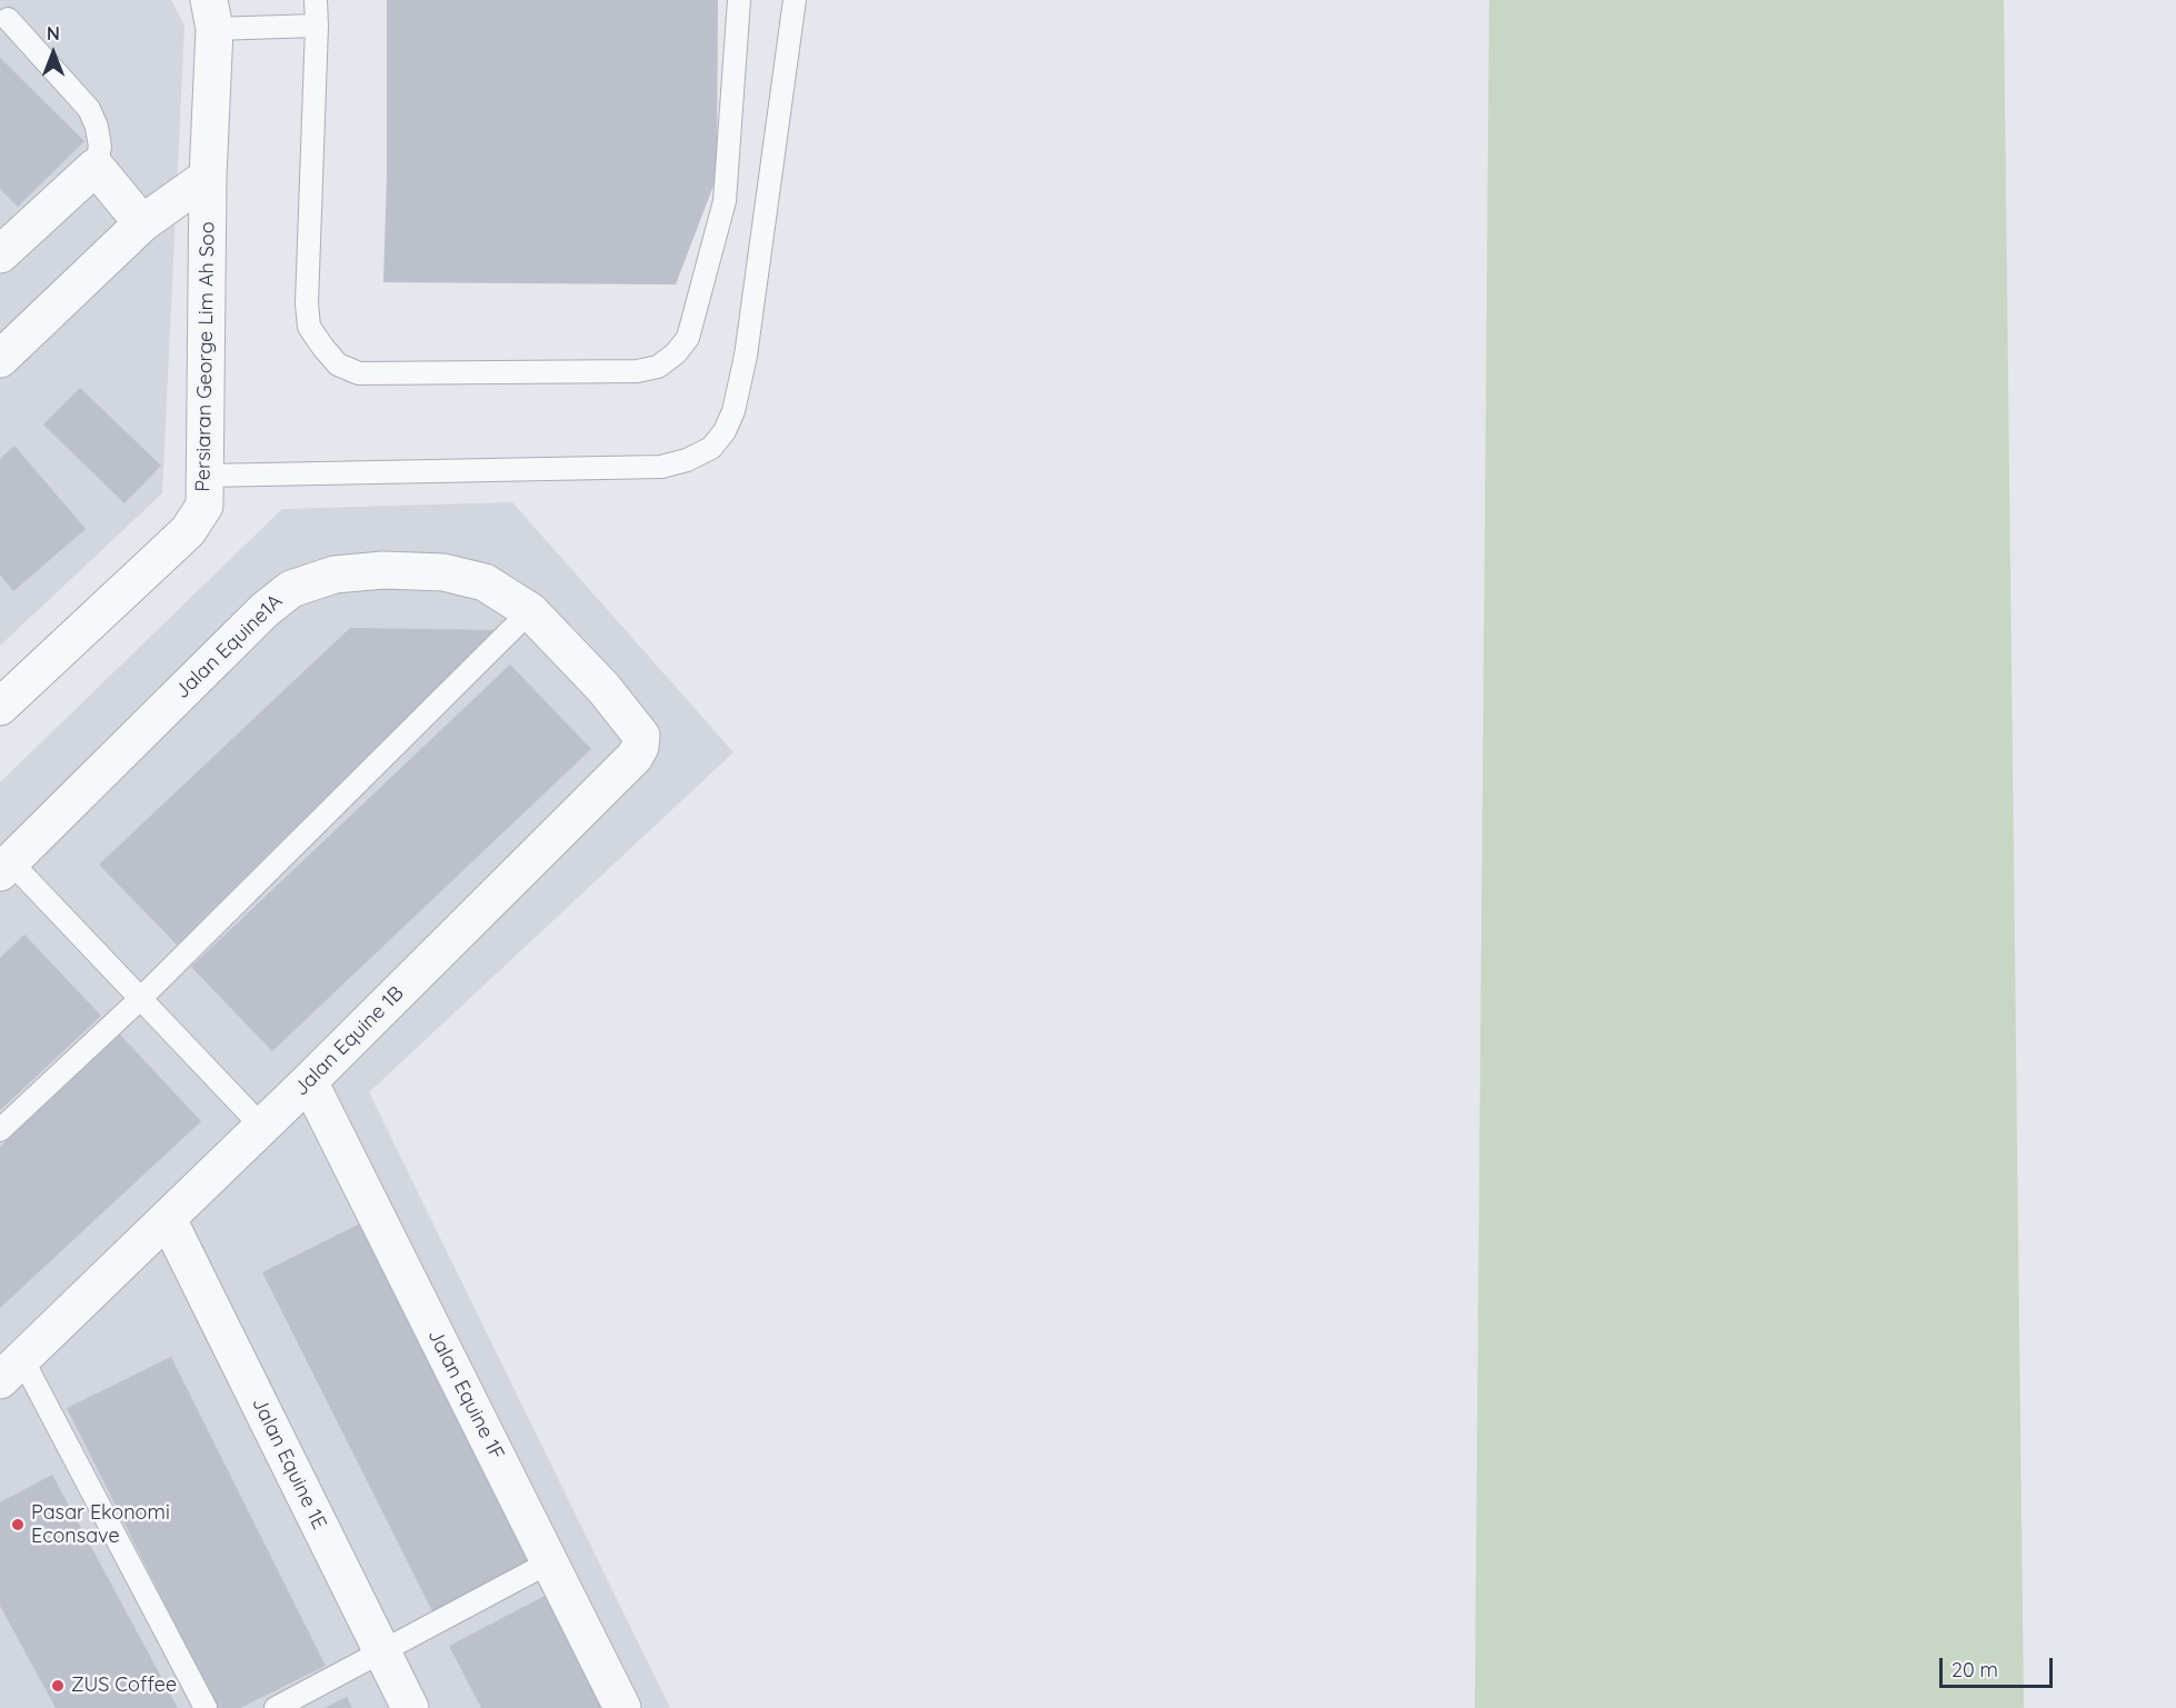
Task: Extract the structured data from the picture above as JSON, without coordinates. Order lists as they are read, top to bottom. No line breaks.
{"streets":{"street":["Persiaran George Lim Ah Soo","Jalan Equine1A","Jalan Equine 1B","Jalan Equine 1F","Jalan Equine 1E"]},"crossings":[["Jalan Equine1A","Jalan Equine 1B"],["Jalan Equine 1B","Jalan Equine 1F"],["Jalan Equine 1B","Jalan Equine 1E"]],"places":["Pasar Ekonomi Econsave","ZUS Coffee"],"scale_bar":"20 m","north":"top"}
